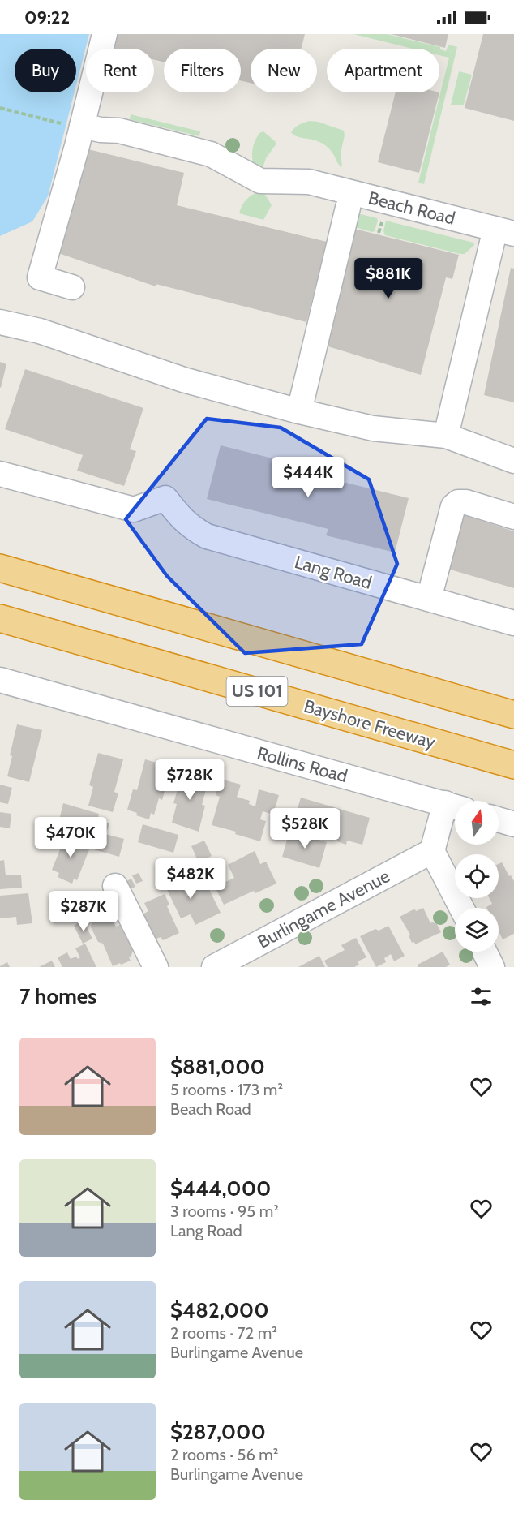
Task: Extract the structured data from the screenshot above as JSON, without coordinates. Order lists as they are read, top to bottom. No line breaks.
{"streets":{"highway":["US 101","Bayshore Freeway"],"street":["Beach Road","Lang Road","Rollins Road","Burlingame Avenue"]},"north":"top","page":{"status":"09:22","chip":["Buy","Rent","Filters","New","Apartment"],"price":["$881K","$444K","$728K","$528K","$470K","$482K","$287K"],"heading":"7 homes","list":[{"name":"$881,000","note":"5 rooms · 173 m² · Beach Road"},{"name":"$444,000","note":"3 rooms · 95 m² · Lang Road"},{"name":"$482,000","note":"2 rooms · 72 m² · Burlingame Avenue"},{"name":"$287,000","note":"2 rooms · 56 m² · Burlingame Avenue"}]}}
